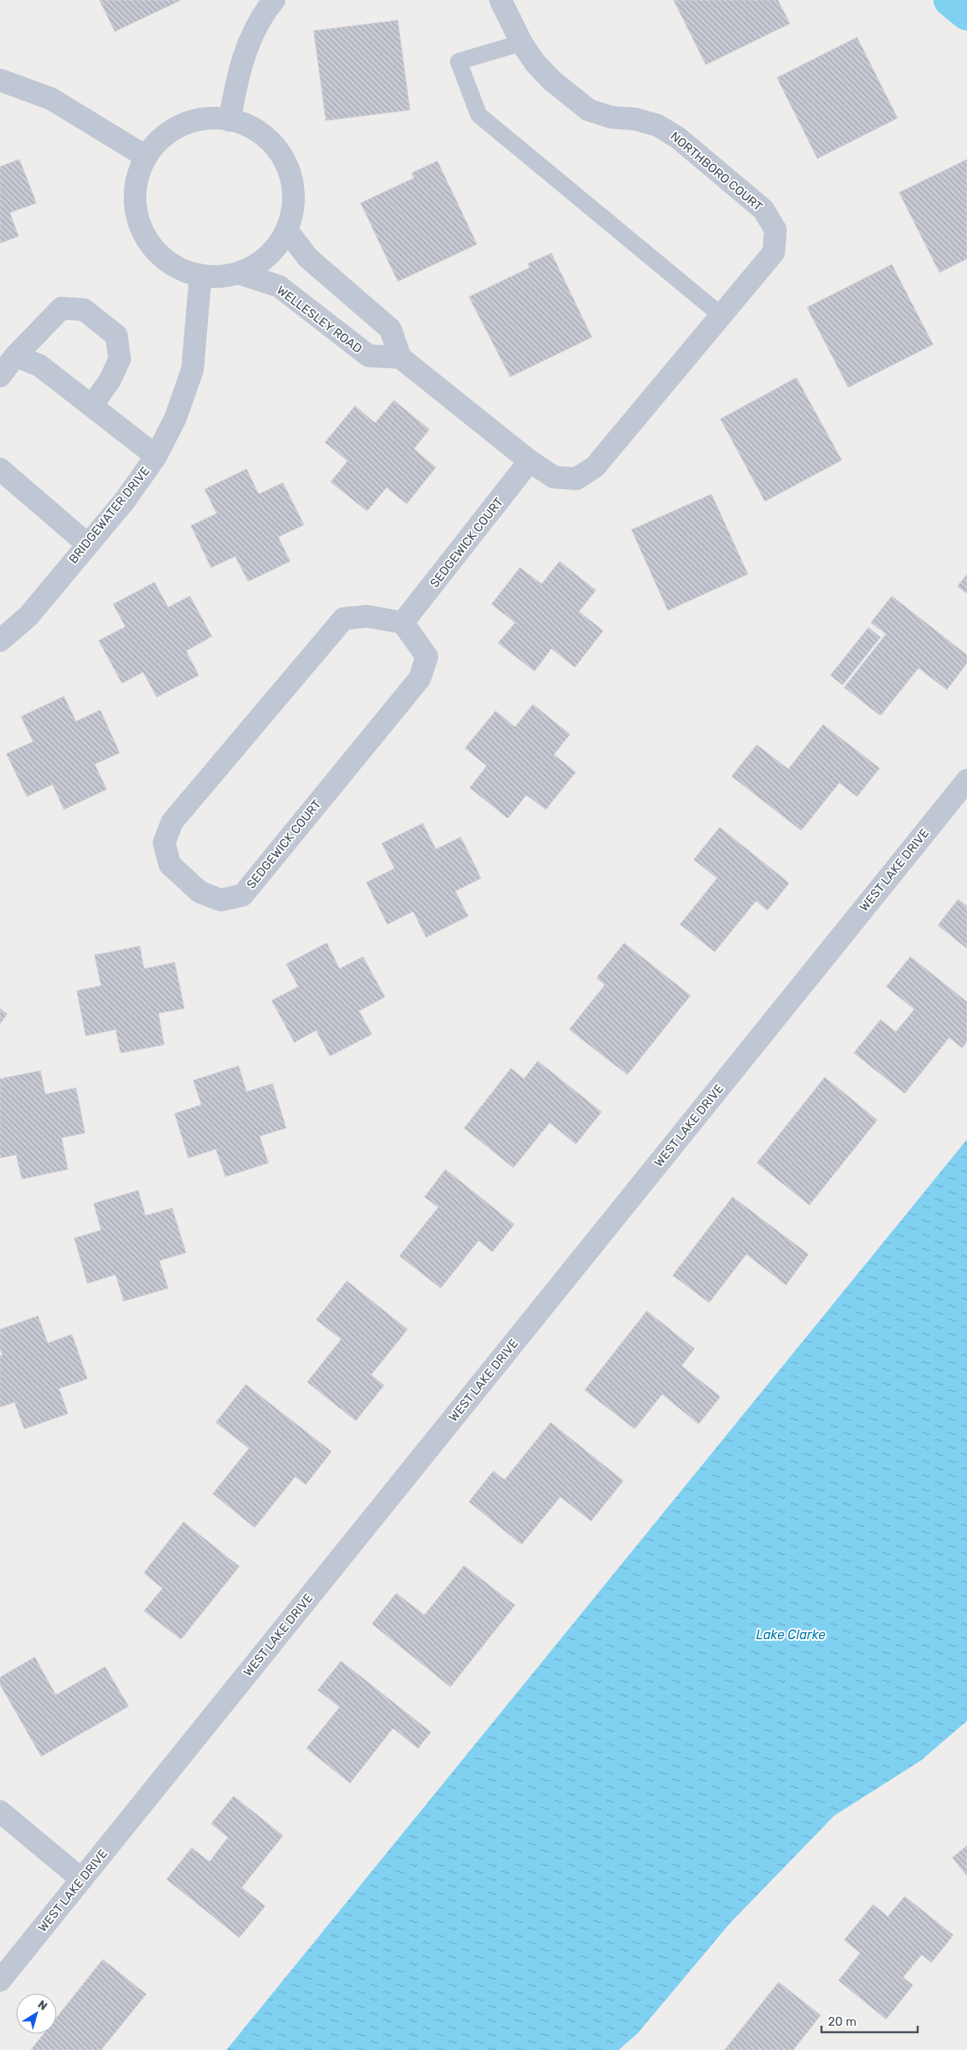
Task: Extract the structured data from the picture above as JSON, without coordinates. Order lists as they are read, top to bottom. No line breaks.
{"streets":{"street":["NORTHBORO COURT","WELLESLEY ROAD","BRIDGEWATER DRIVE","SEDGEWICK COURT","WEST LAKE DRIVE"]},"crossings":[["NORTHBORO COURT","SEDGEWICK COURT"]],"water":["Lake Clarke"],"scale_bar":"20 m","north":"top right"}
